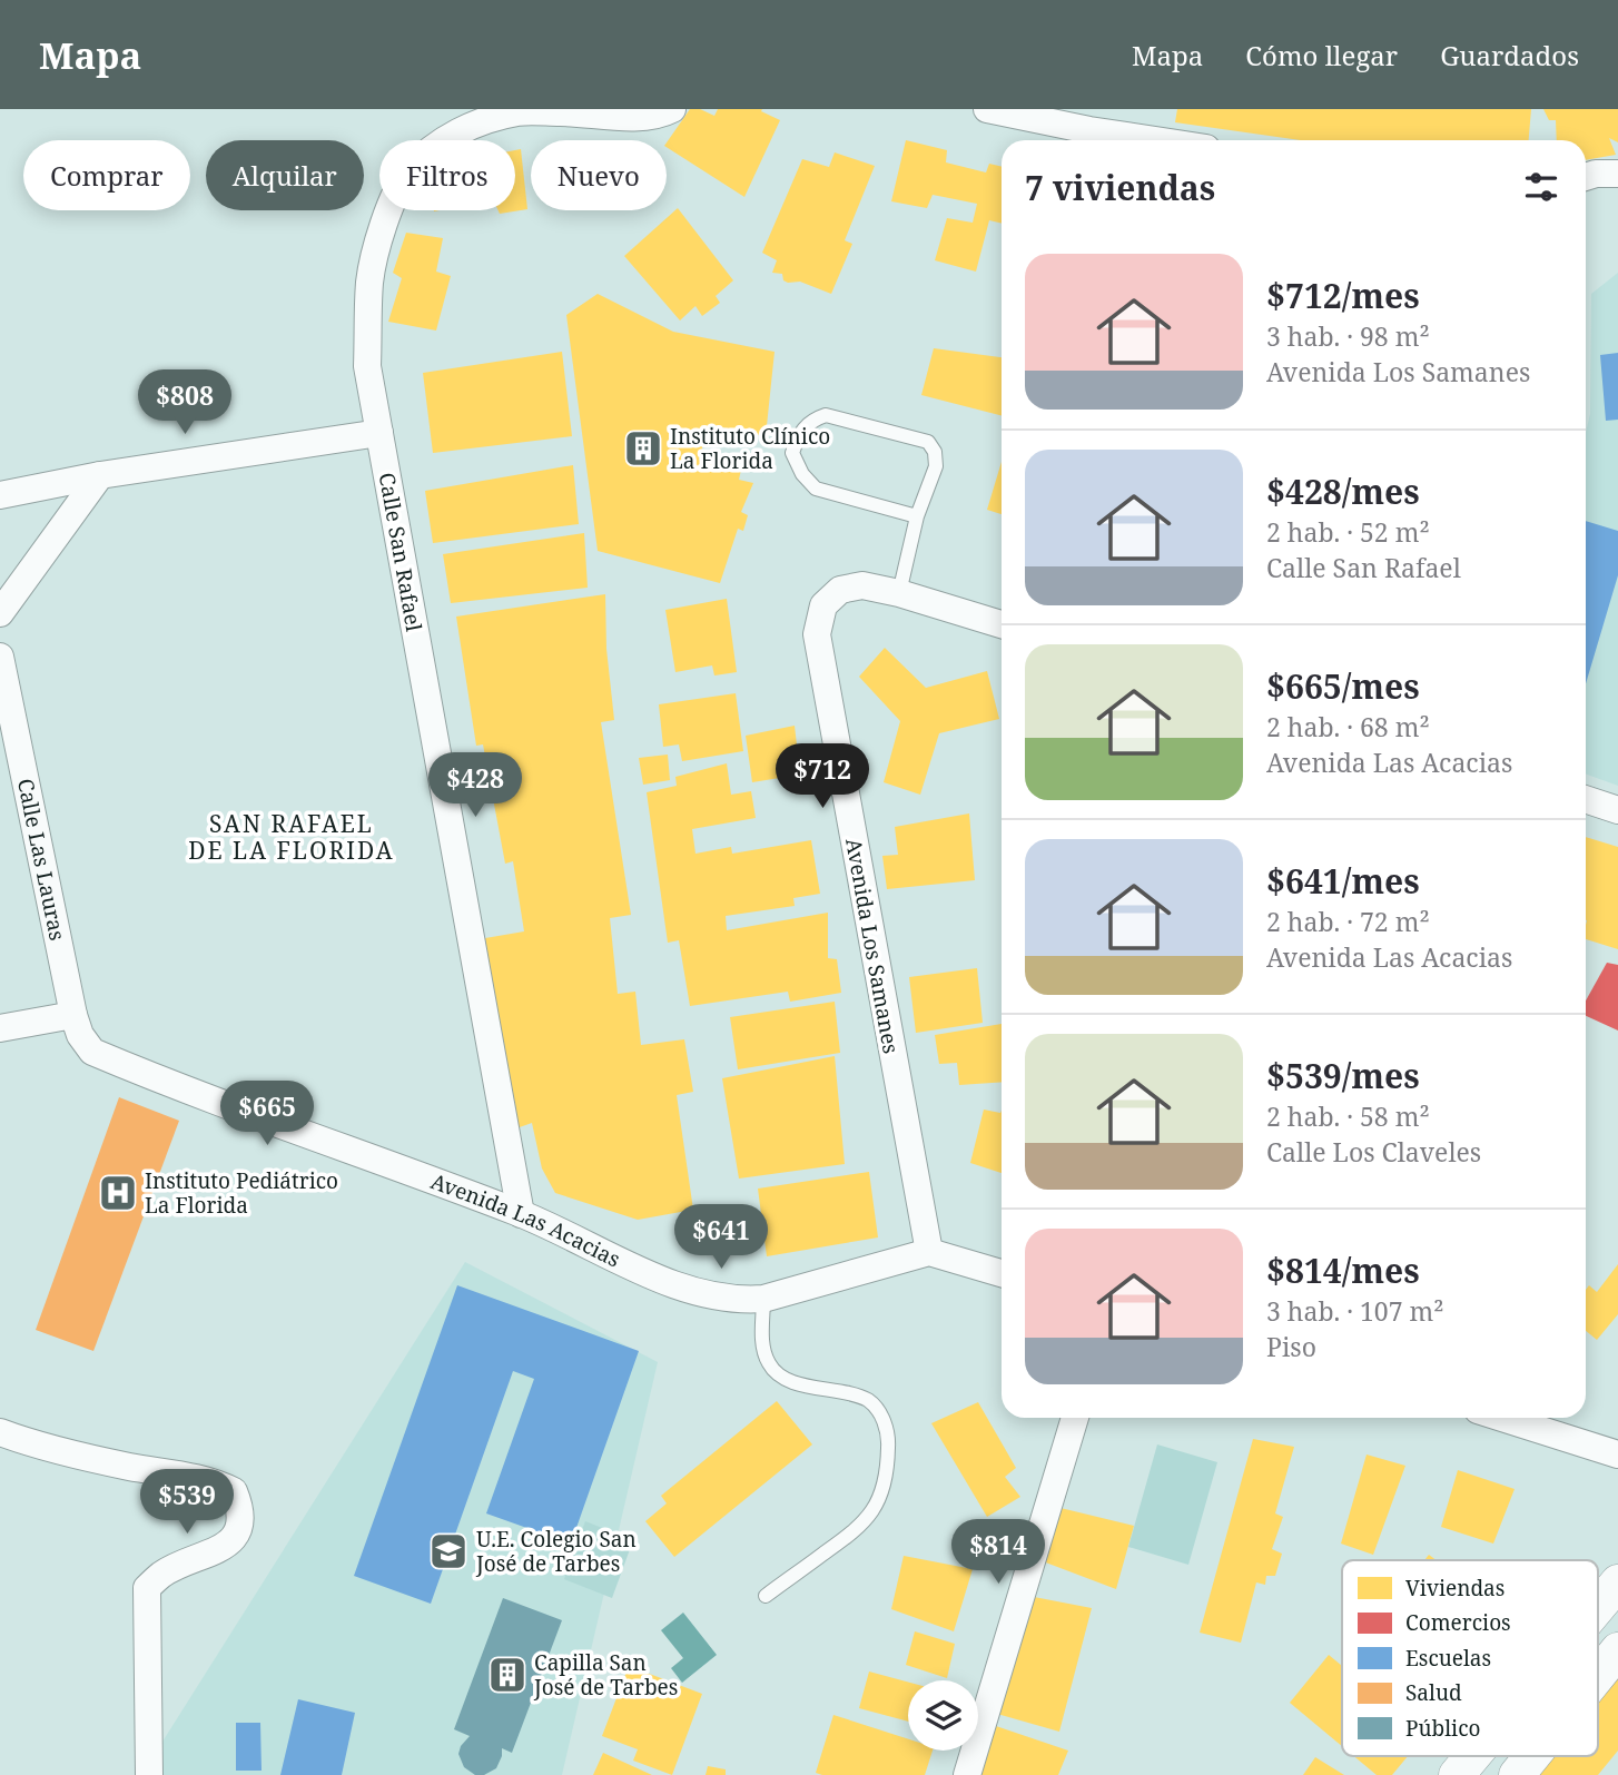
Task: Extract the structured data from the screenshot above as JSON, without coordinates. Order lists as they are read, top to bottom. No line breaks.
{"streets":{"street":["Calle San Rafael","Calle Las Lauras","Avenida Los Samanes","Avenida Las Acacias"]},"crossings":[["Calle San Rafael","Avenida Las Acacias"],["Calle Las Lauras","Avenida Las Acacias"],["Avenida Los Samanes","Avenida Las Acacias"]],"districts":["SAN RAFAEL DE LA FLORIDA"],"places":{"building":["Instituto Clínico La Florida","Capilla San José de Tarbes"],"hospital":["Instituto Pediátrico La Florida"],"school or university":["U.E. Colegio San José de Tarbes"]},"legend":["Viviendas","Comercios","Escuelas","Salud","Público"],"page":{"header":"Mapa","nav":["Mapa","Cómo llegar","Guardados"],"chip":["Comprar","Alquilar","Filtros","Nuevo"],"heading":"7 viviendas","list":[{"name":"$712/mes","note":"3 hab. · 98 m² · Avenida Los Samanes"},{"name":"$428/mes","note":"2 hab. · 52 m² · Calle San Rafael"},{"name":"$665/mes","note":"2 hab. · 68 m² · Avenida Las Acacias"},{"name":"$641/mes","note":"2 hab. · 72 m² · Avenida Las Acacias"},{"name":"$539/mes","note":"2 hab. · 58 m² · Calle Los Claveles"},{"name":"$814/mes","note":"3 hab. · 107 m² · Piso"}],"price":["$808","$712","$428","$665","$641","$539","$814"]}}
